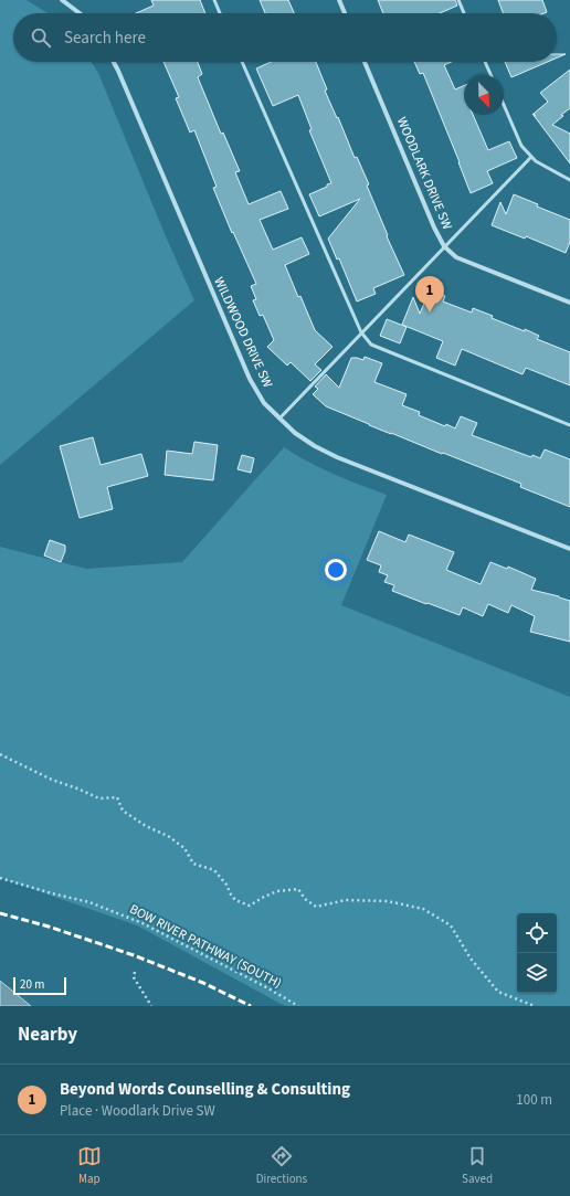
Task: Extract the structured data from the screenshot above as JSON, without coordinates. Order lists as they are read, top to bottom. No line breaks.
{"streets":{"street":["WOODLARK DRIVE SW","WILDWOOD DRIVE SW"],"path":["BOW RIVER PATHWAY (SOUTH)"]},"scale_bar":"20 m","north":"bottom right","page":{"search":"Search here","pins":"1","scale":"20 m","heading":"Nearby","list":[{"mark":"1","name":"Beyond Words Counselling & Consulting","note":"Place · Woodlark Drive SW","value":"100 m"}],"nav":["Map","Directions","Saved"]}}
